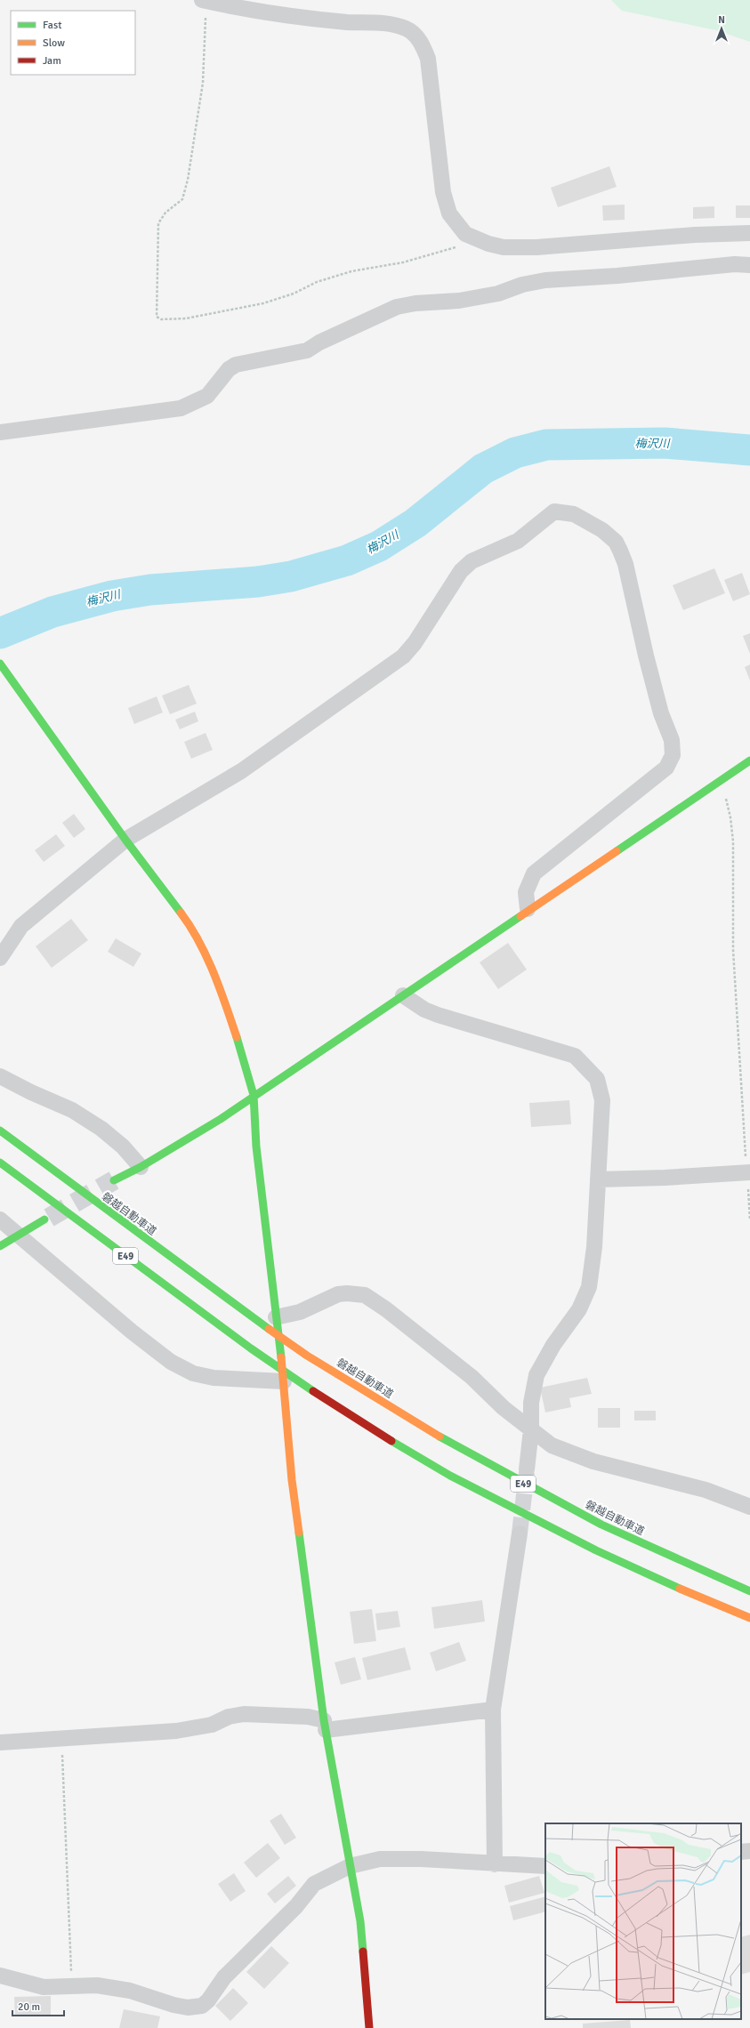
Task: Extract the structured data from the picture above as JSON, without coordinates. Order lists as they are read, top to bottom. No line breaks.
{"streets":{"main road":["磐越自動車道","E49"]},"water":["梅沢川"],"legend":["Fast","Slow","Jam"],"scale_bar":"20 m","north":"top"}
